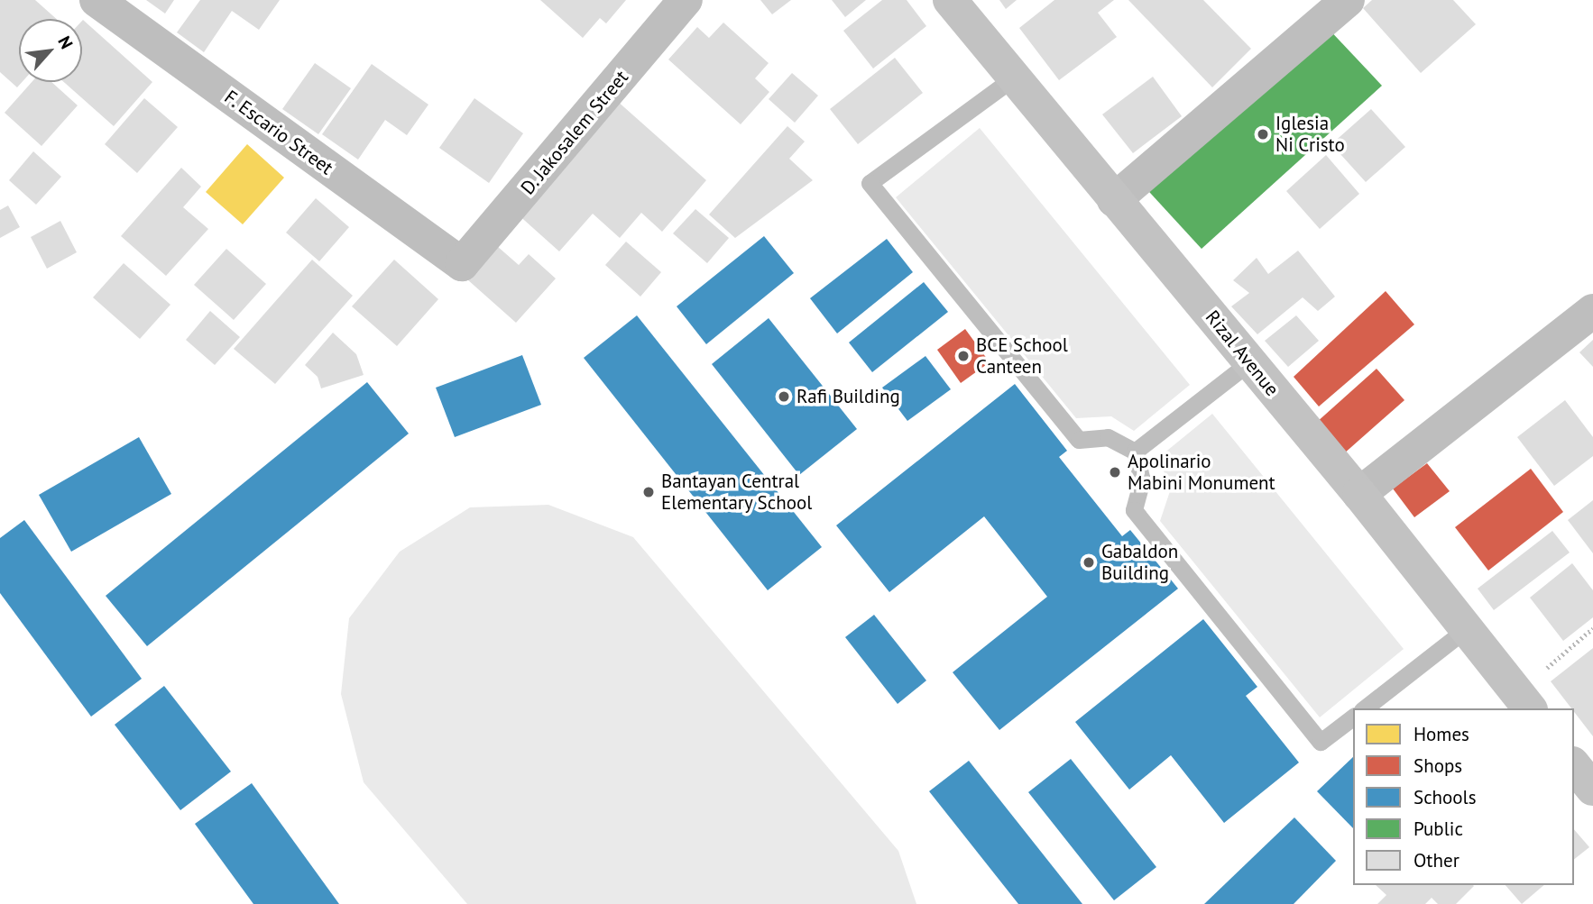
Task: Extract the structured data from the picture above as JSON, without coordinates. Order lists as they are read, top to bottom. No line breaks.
{"streets":{"main road":["Rizal Avenue"],"street":["F. Escario Street","D. Jakosalem Street"]},"crossings":[["F. Escario Street","D. Jakosalem Street"]],"places":["Iglesia Ni Cristo","BCE School Canteen","Rafi Building","Apolinario Mabini Monument","Bantayan Central Elementary School","Gabaldon Building"],"legend":["Homes","Shops","Schools","Public","Other"],"north":"top right"}
